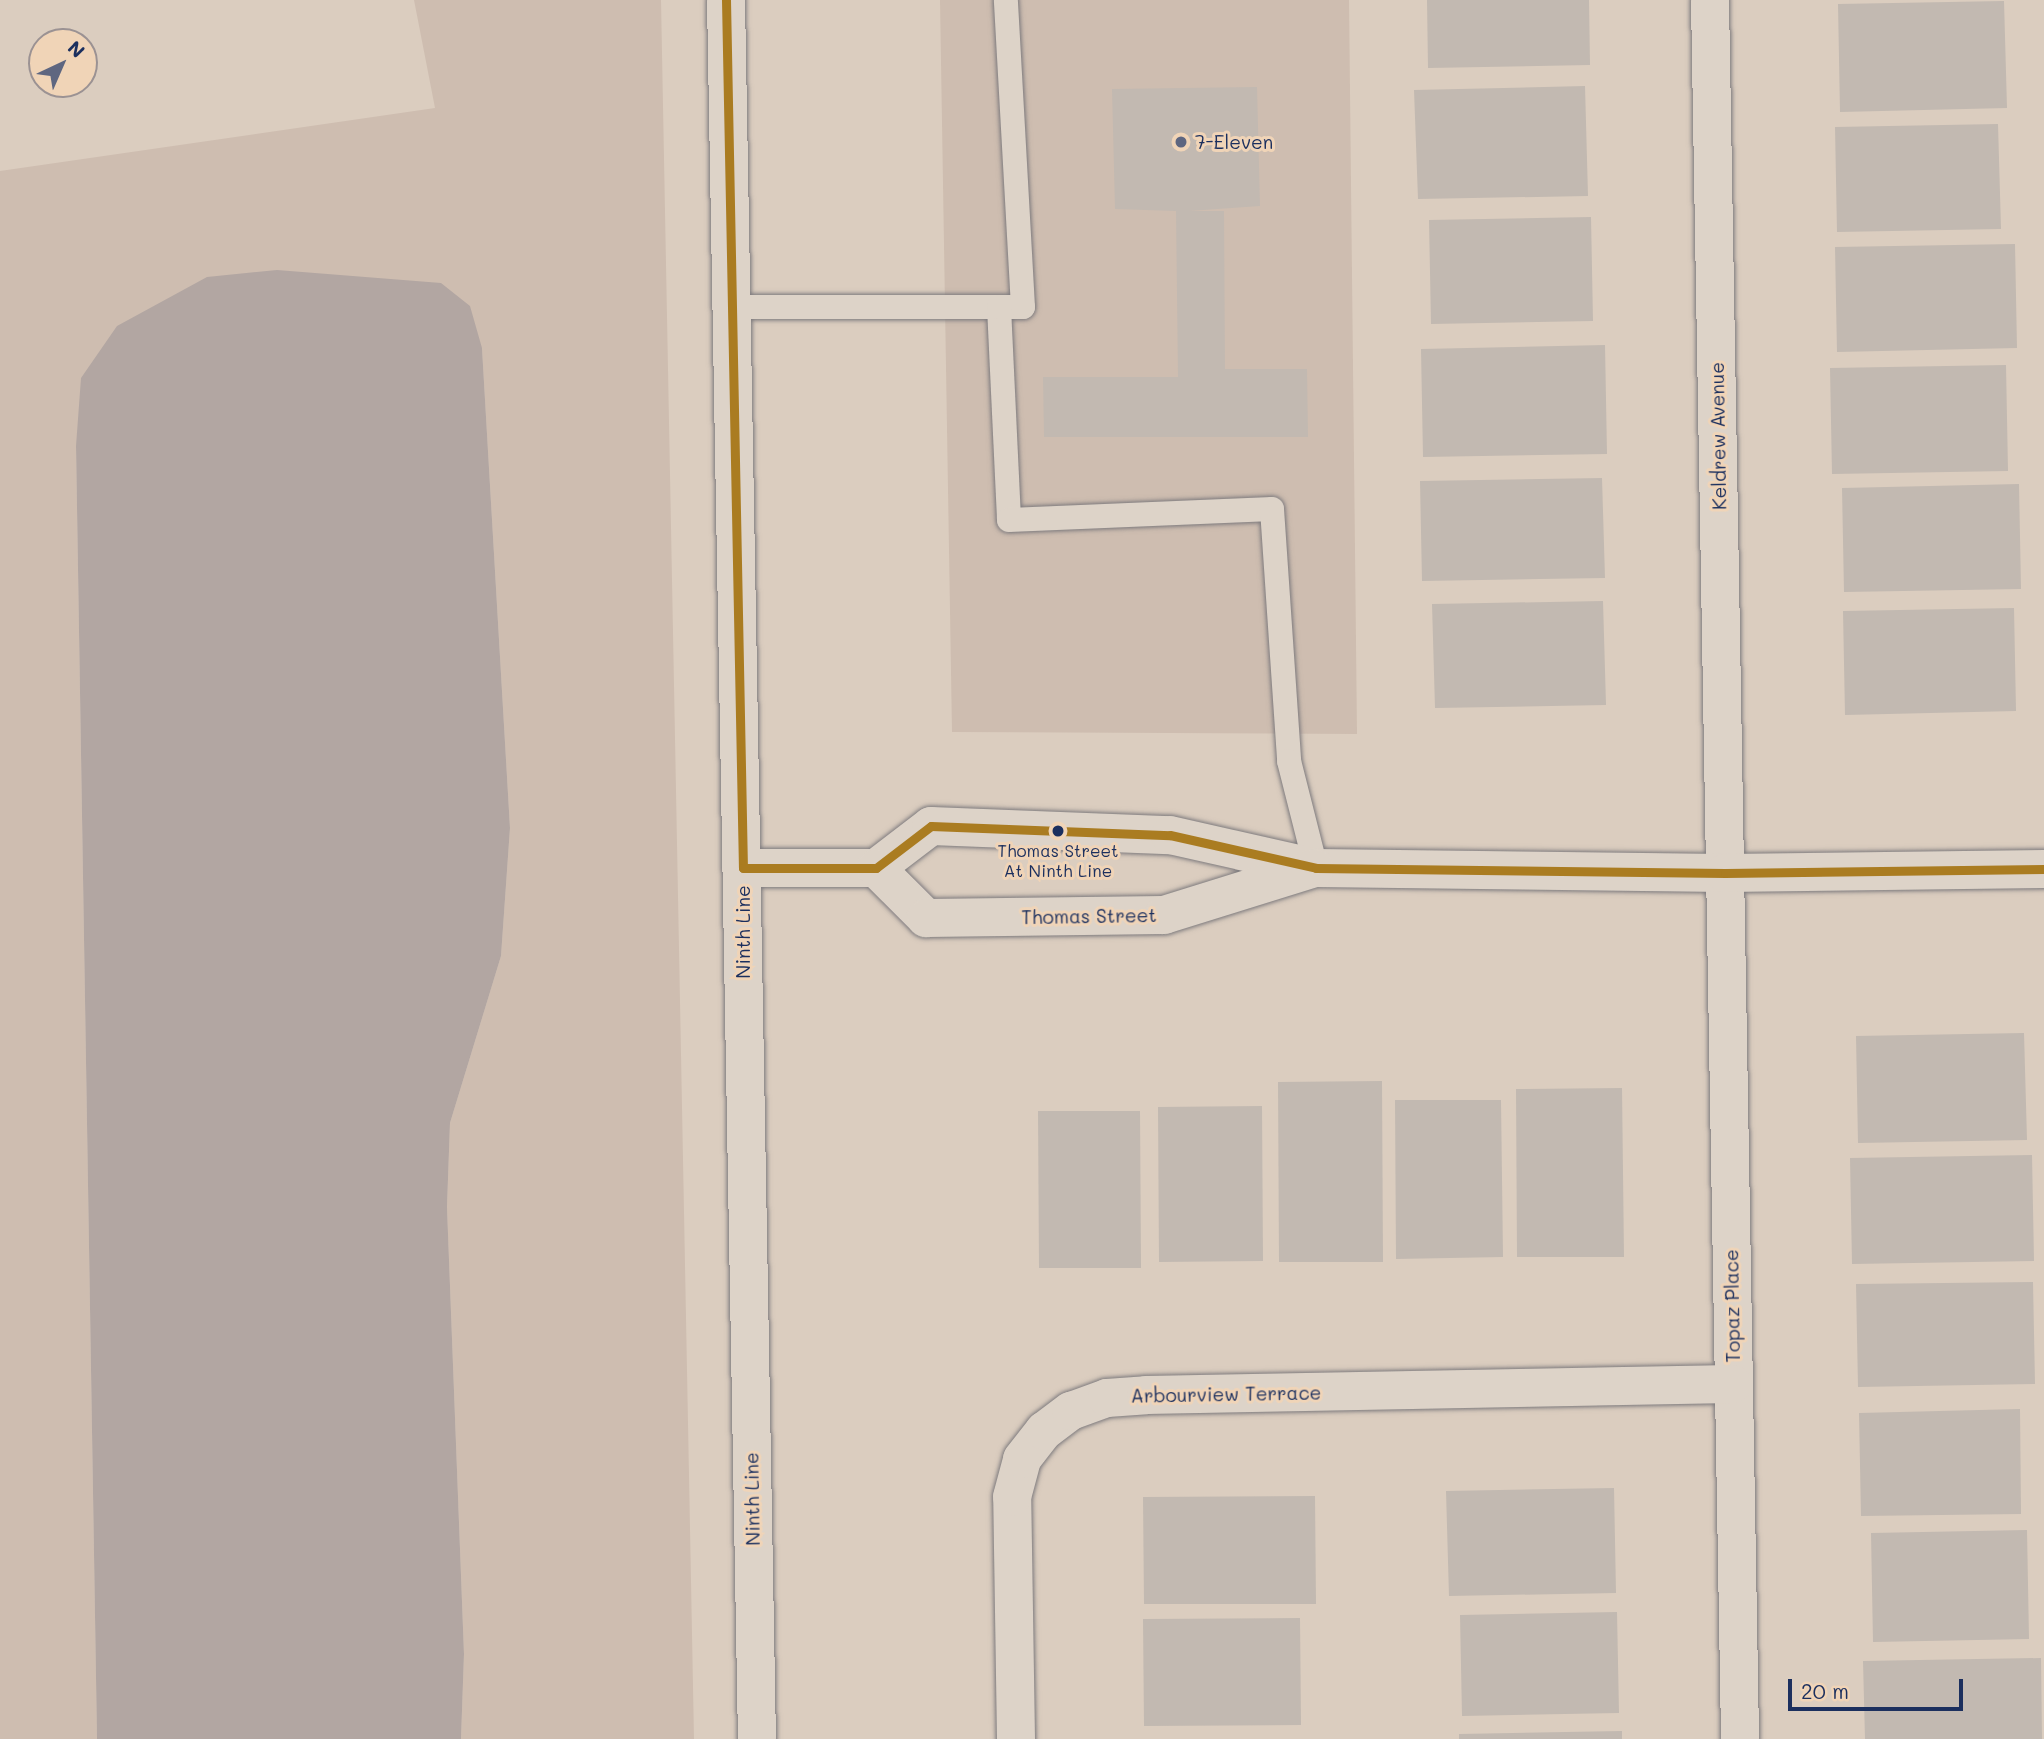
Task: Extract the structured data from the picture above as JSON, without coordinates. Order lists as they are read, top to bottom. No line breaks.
{"streets":{"street":["Keldrew Avenue","Thomas Street","Ninth Line","Topaz Place","Arbourview Terrace"]},"crossings":[["Keldrew Avenue","Thomas Street"],["Keldrew Avenue","Topaz Place"],["Thomas Street","Topaz Place"],["Topaz Place","Arbourview Terrace"]],"places":["7-Eleven","Thomas Street At Ninth Line"],"scale_bar":"20 m","north":"top right"}
